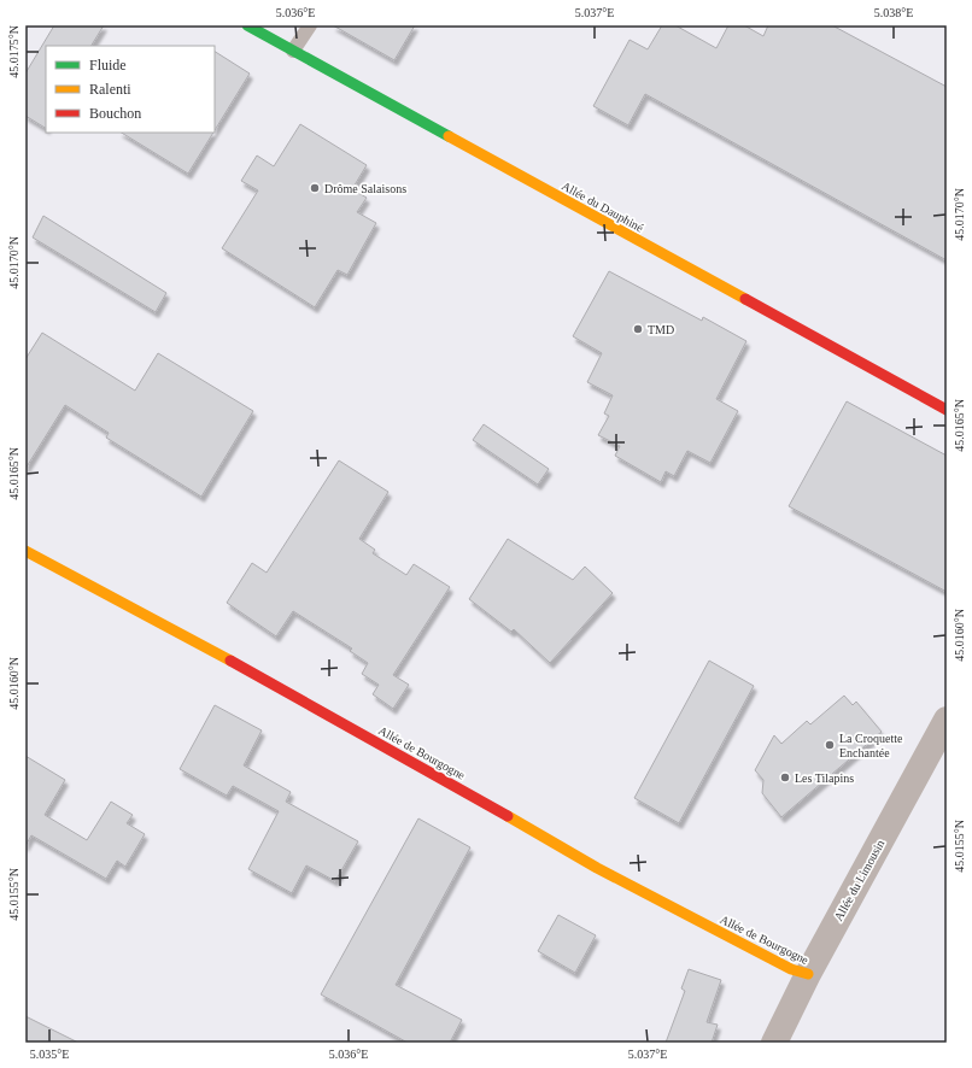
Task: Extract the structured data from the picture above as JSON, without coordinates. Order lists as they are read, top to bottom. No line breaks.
{"streets":{"street":["Allée du Dauphiné","Allée de Bourgogne","Allée du Limousin"]},"crossings":[["Allée de Bourgogne","Allée du Limousin"]],"places":["Drôme Salaisons","TMD","La Croquette Enchantée","Les Tilapins"],"legend":["Fluide","Ralenti","Bouchon"],"coordinates":["5.036°E","5.037°E","5.038°E","45.0175°N","45.0170°N","45.0165°N","45.0160°N","45.0155°N","5.035°E"]}
